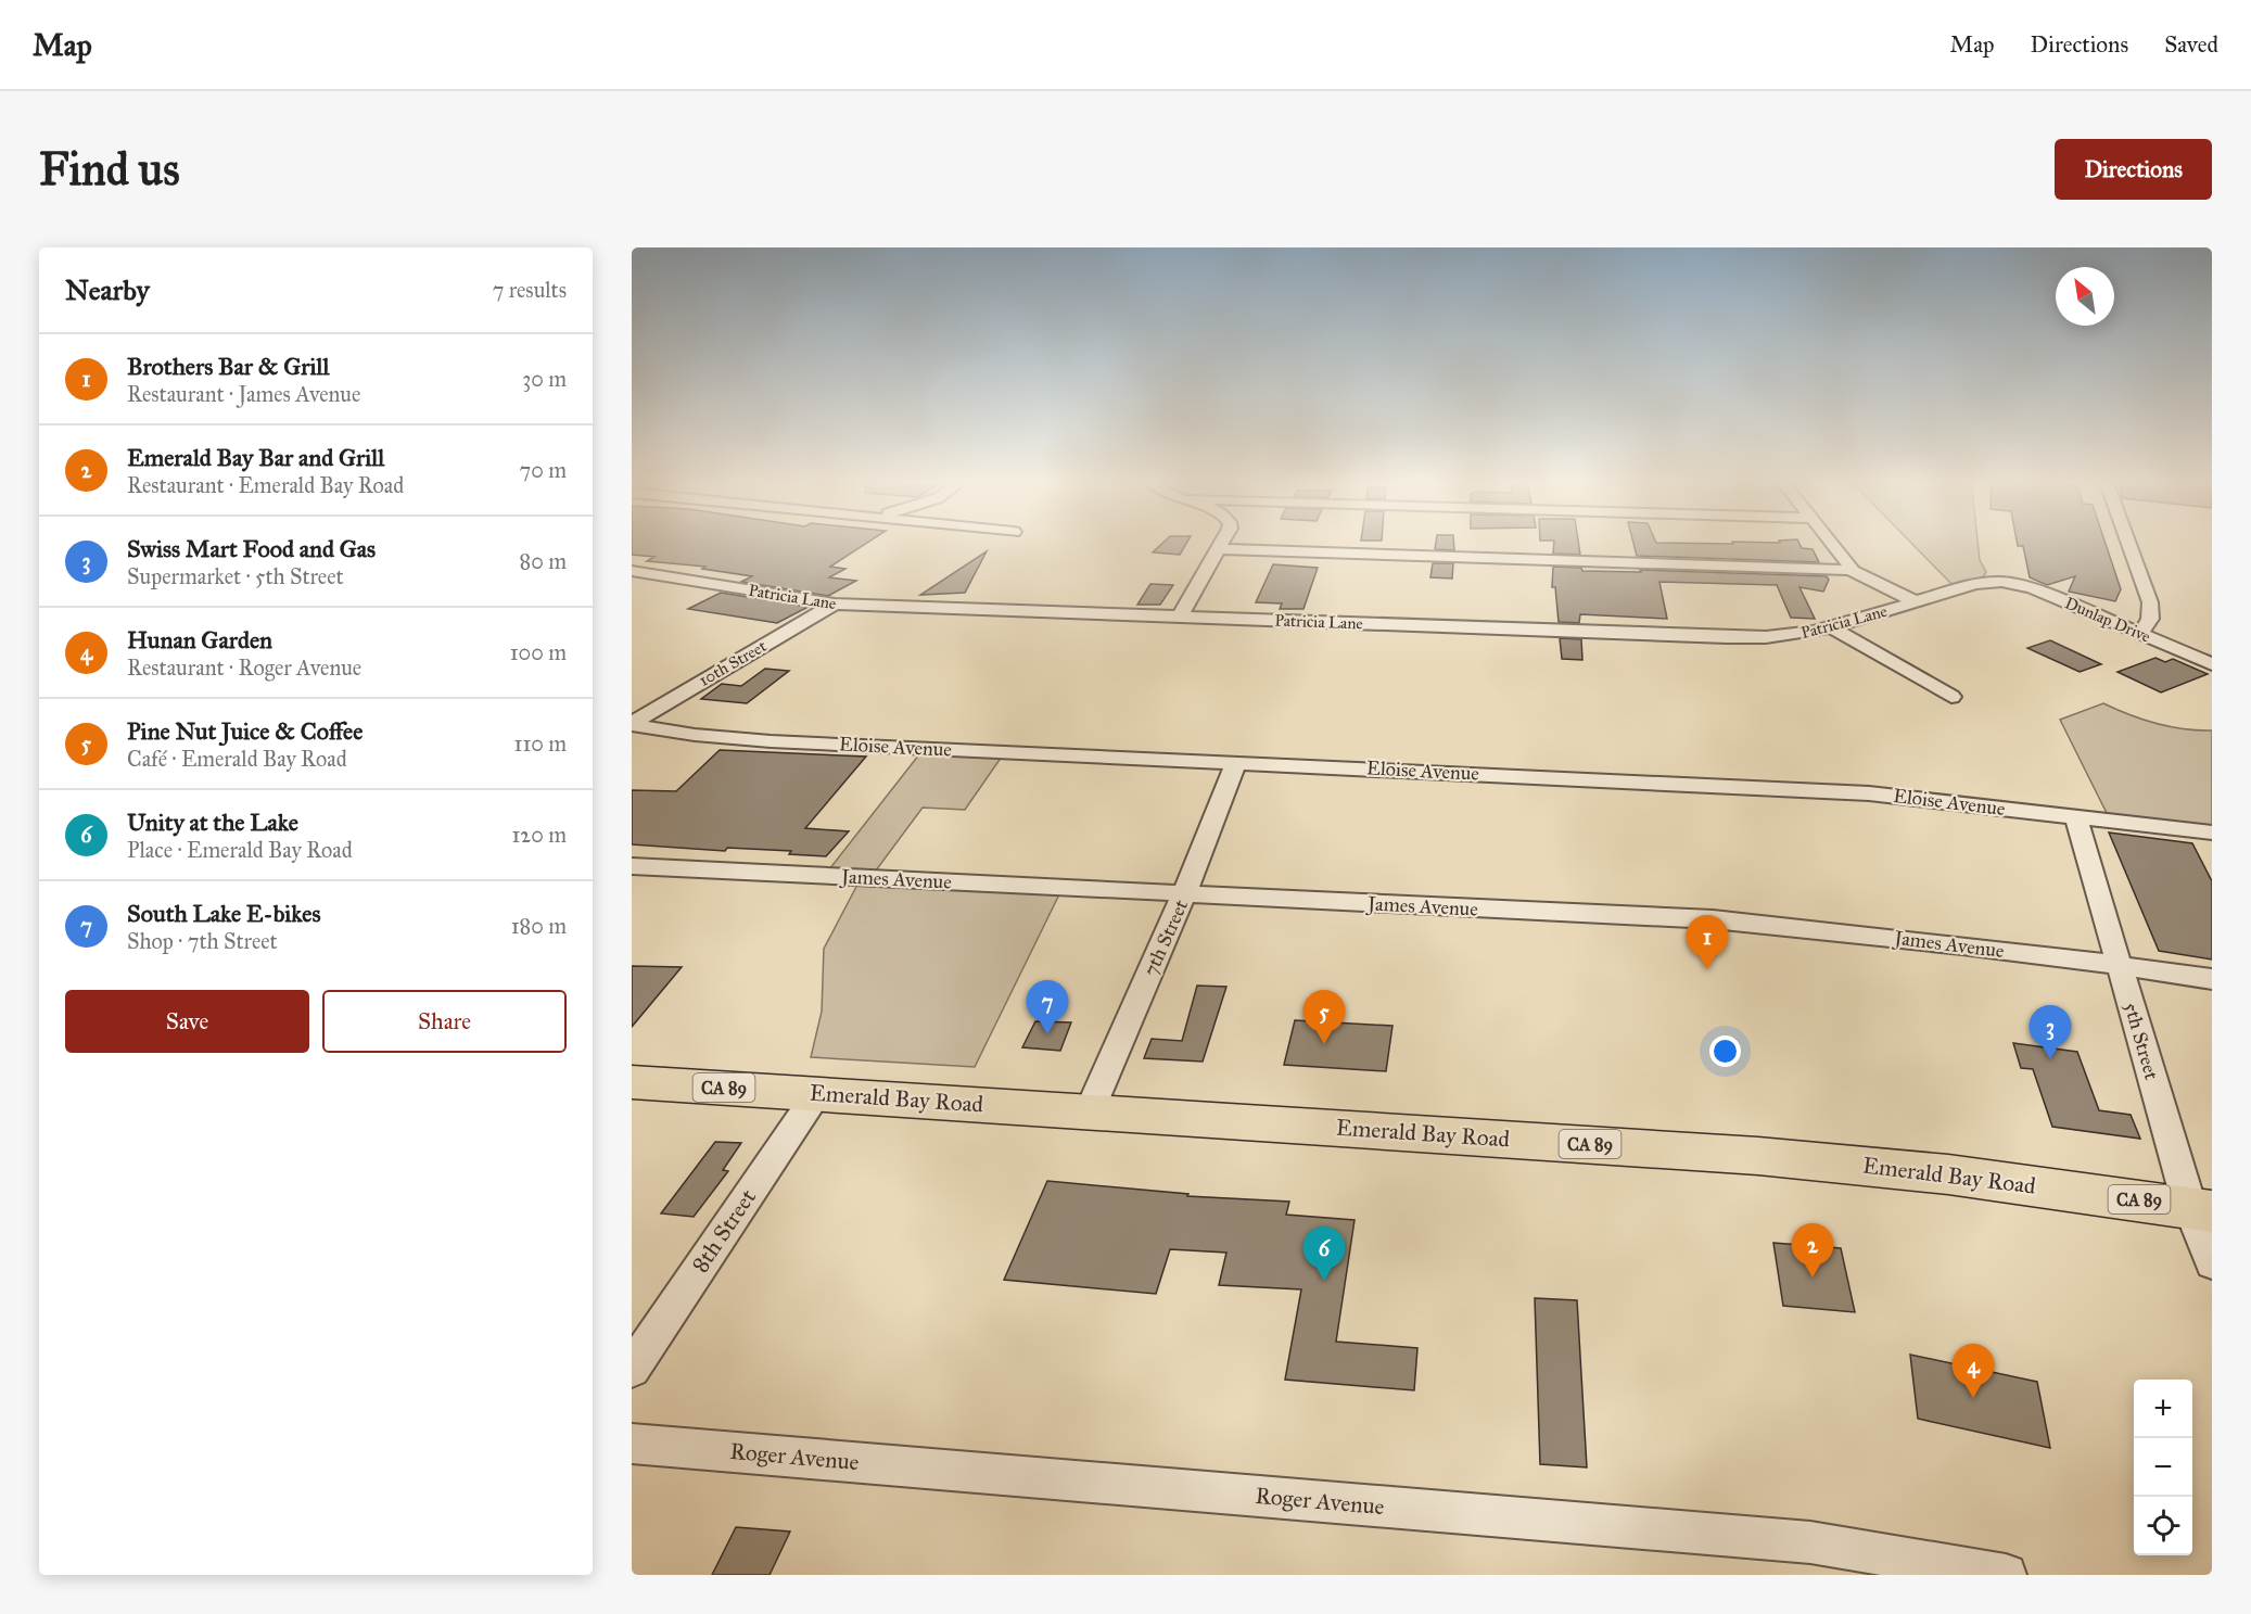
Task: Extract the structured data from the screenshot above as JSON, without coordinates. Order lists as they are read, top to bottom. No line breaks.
{"streets":{"main road":["CA 89","Emerald Bay Road"],"street":["Patricia Lane","Dunlap Drive","10th Street","Eloise Avenue","James Avenue","7th Street","5th Street","8th Street","Roger Avenue"]},"crossings":[["Patricia Lane","Dunlap Drive"],["Patricia Lane","10th Street"],["10th Street","Eloise Avenue"],["Eloise Avenue","7th Street"],["Eloise Avenue","5th Street"],["James Avenue","7th Street"],["James Avenue","5th Street"],["7th Street","Emerald Bay Road"],["5th Street","Emerald Bay Road"],["Emerald Bay Road","8th Street"]],"north":"top left","page":{"header":"Map","nav":["Map","Directions","Saved"],"buttons":["Directions",["Save","Share"]],"title":"Find us","heading":["Nearby","7 results"],"list":[{"mark":"1","name":"Brothers Bar & Grill","note":"Restaurant · James Avenue","value":"30 m"},{"mark":"2","name":"Emerald Bay Bar and Grill","note":"Restaurant · Emerald Bay Road","value":"70 m"},{"mark":"3","name":"Swiss Mart Food and Gas","note":"Supermarket · 5th Street","value":"80 m"},{"mark":"4","name":"Hunan Garden","note":"Restaurant · Roger Avenue","value":"100 m"},{"mark":"5","name":"Pine Nut Juice & Coffee","note":"Café · Emerald Bay Road","value":"110 m"},{"mark":"6","name":"Unity at the Lake","note":"Place · Emerald Bay Road","value":"120 m"},{"mark":"7","name":"South Lake E-bikes","note":"Shop · 7th Street","value":"180 m"}],"pins":["1","7","5","3","2","6","4"],"map_buttons":["+","−"]}}
